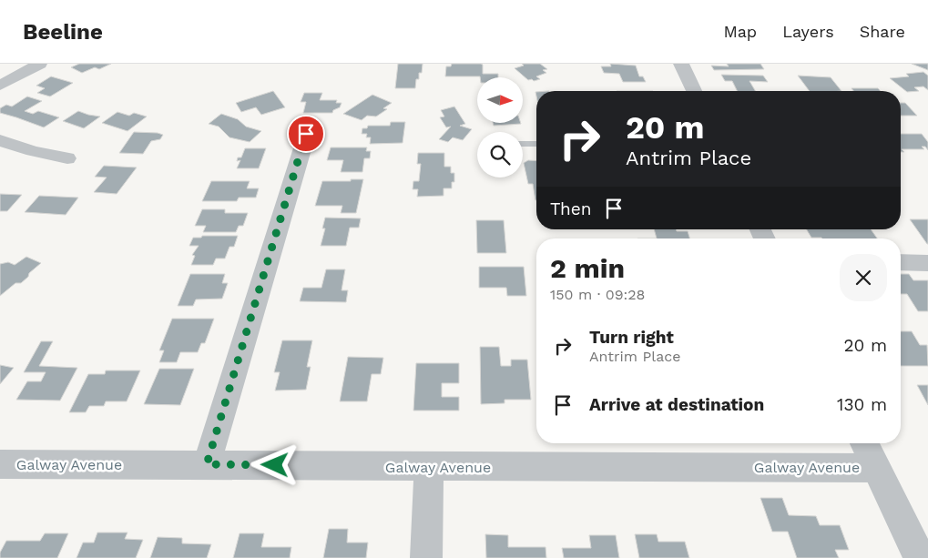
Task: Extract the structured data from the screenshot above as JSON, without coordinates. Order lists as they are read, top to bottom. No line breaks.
{"streets":{"street":["Galway Avenue"]},"north":"right","page":{"header":"Beeline","nav":["Map","Layers","Share"],"turn":["20 m","Antrim Place"],"then":"Then","heading":["2 min","150 m · 09:28"],"list":[{"name":"Turn right","note":"Antrim Place","value":"20 m"},{"name":"Arrive at destination","value":"130 m"}]}}
